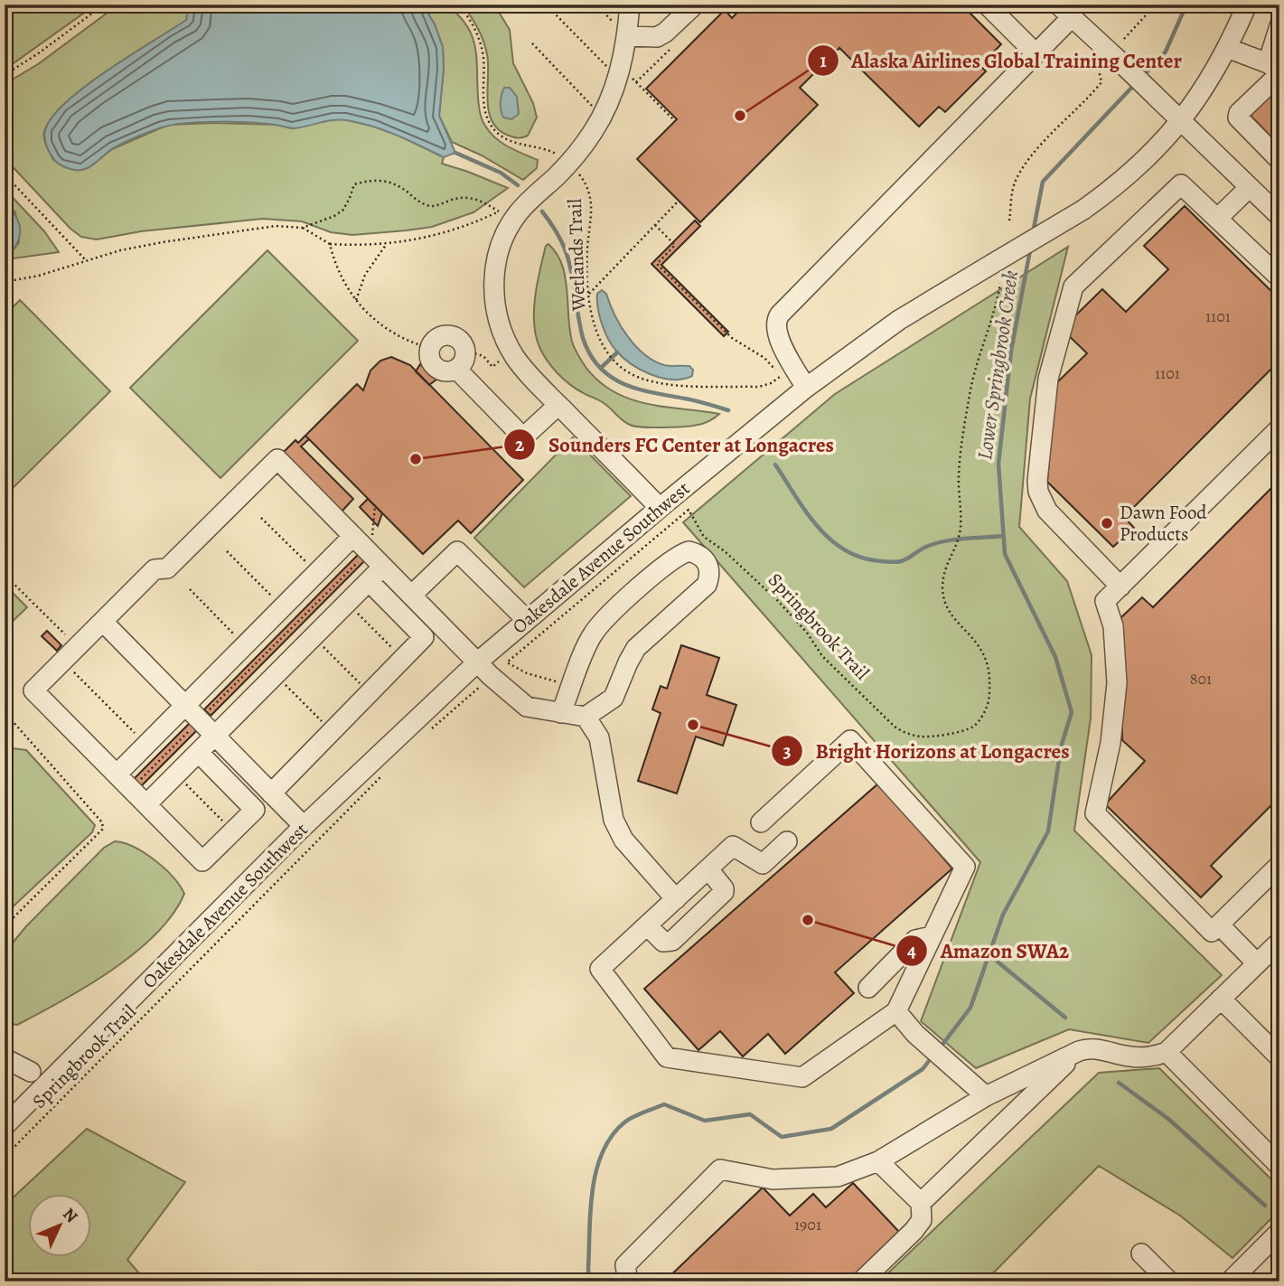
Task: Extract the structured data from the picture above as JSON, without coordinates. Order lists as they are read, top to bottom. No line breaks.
{"streets":{"street":["Oakesdale Avenue Southwest"],"path":["Wetlands Trail","Springbrook Trail"]},"water":["Lower Springbrook Creek"],"places":["Alaska Airlines Global Training Center","Sounders FC Center at Longacres","Dawn Food Products","Bright Horizons at Longacres","Amazon SWA2"],"house_numbers":["1101","1101","801","1901"],"north":"top right"}
